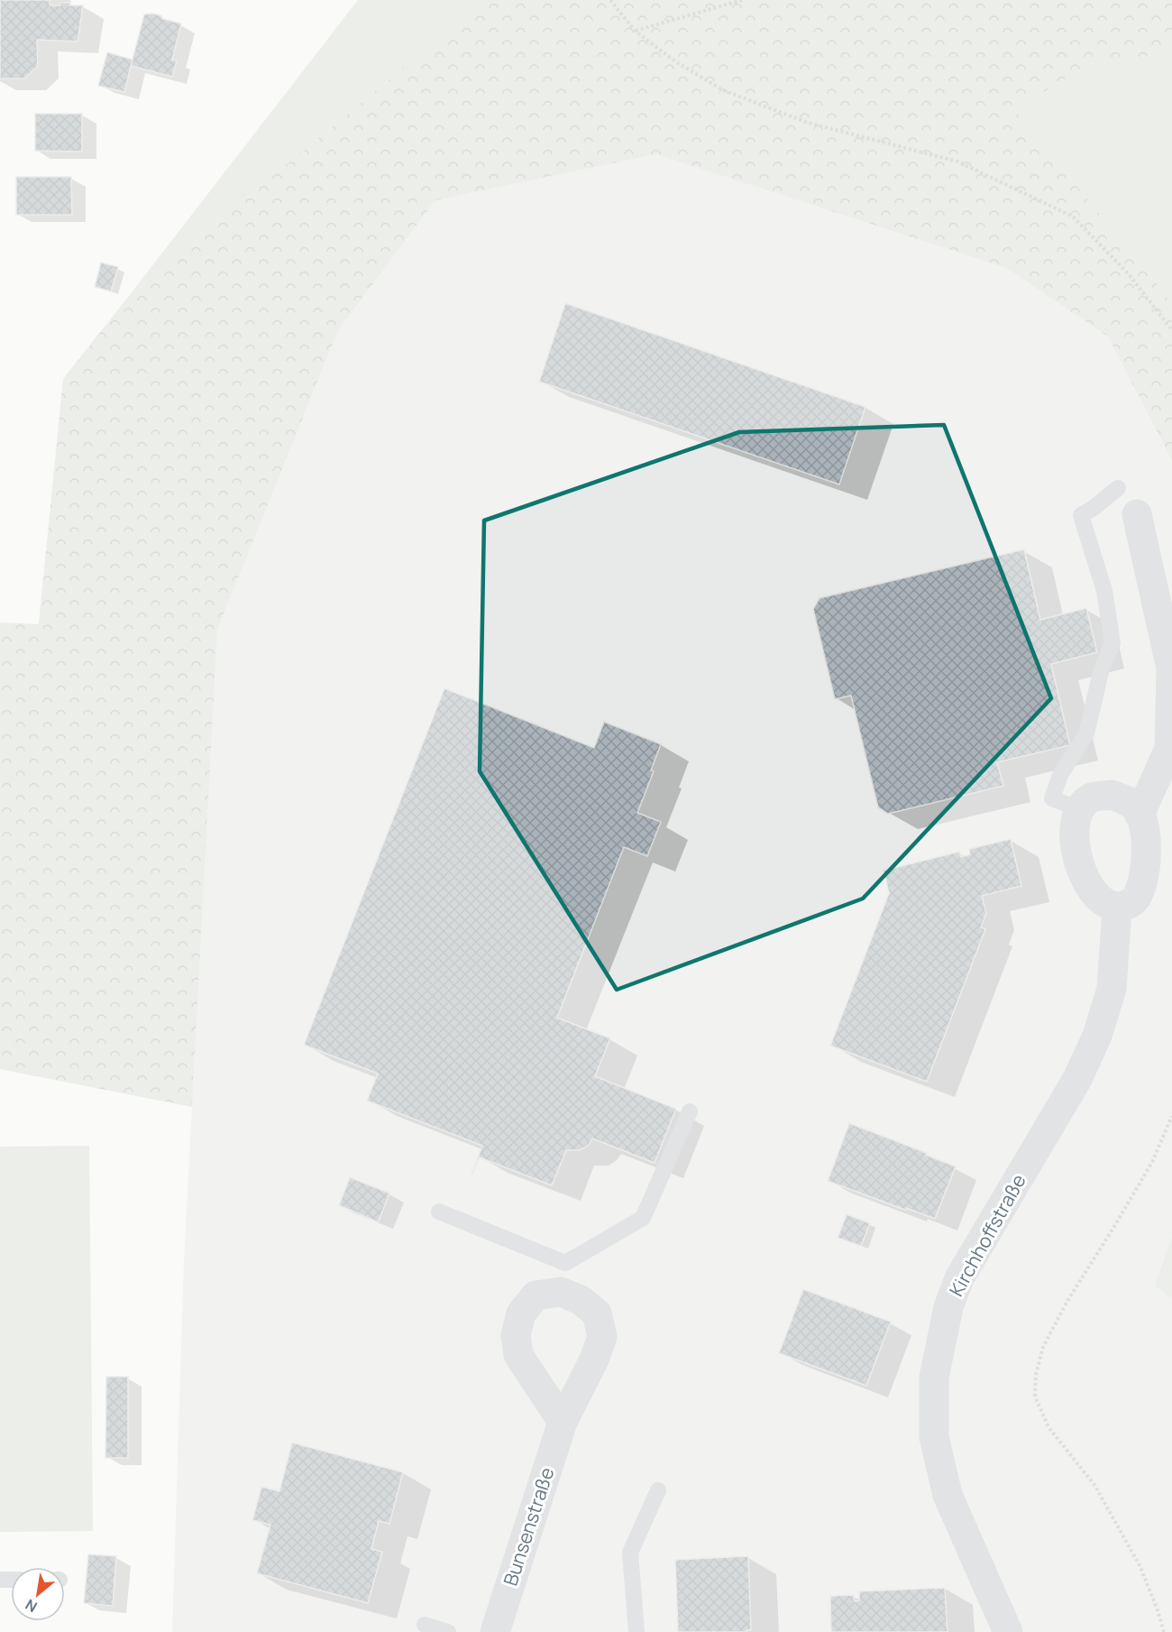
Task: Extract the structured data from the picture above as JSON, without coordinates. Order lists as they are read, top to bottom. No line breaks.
{"streets":{"street":["Kirchhoffstraße","Bunsenstraße"]},"north":"bottom left"}
